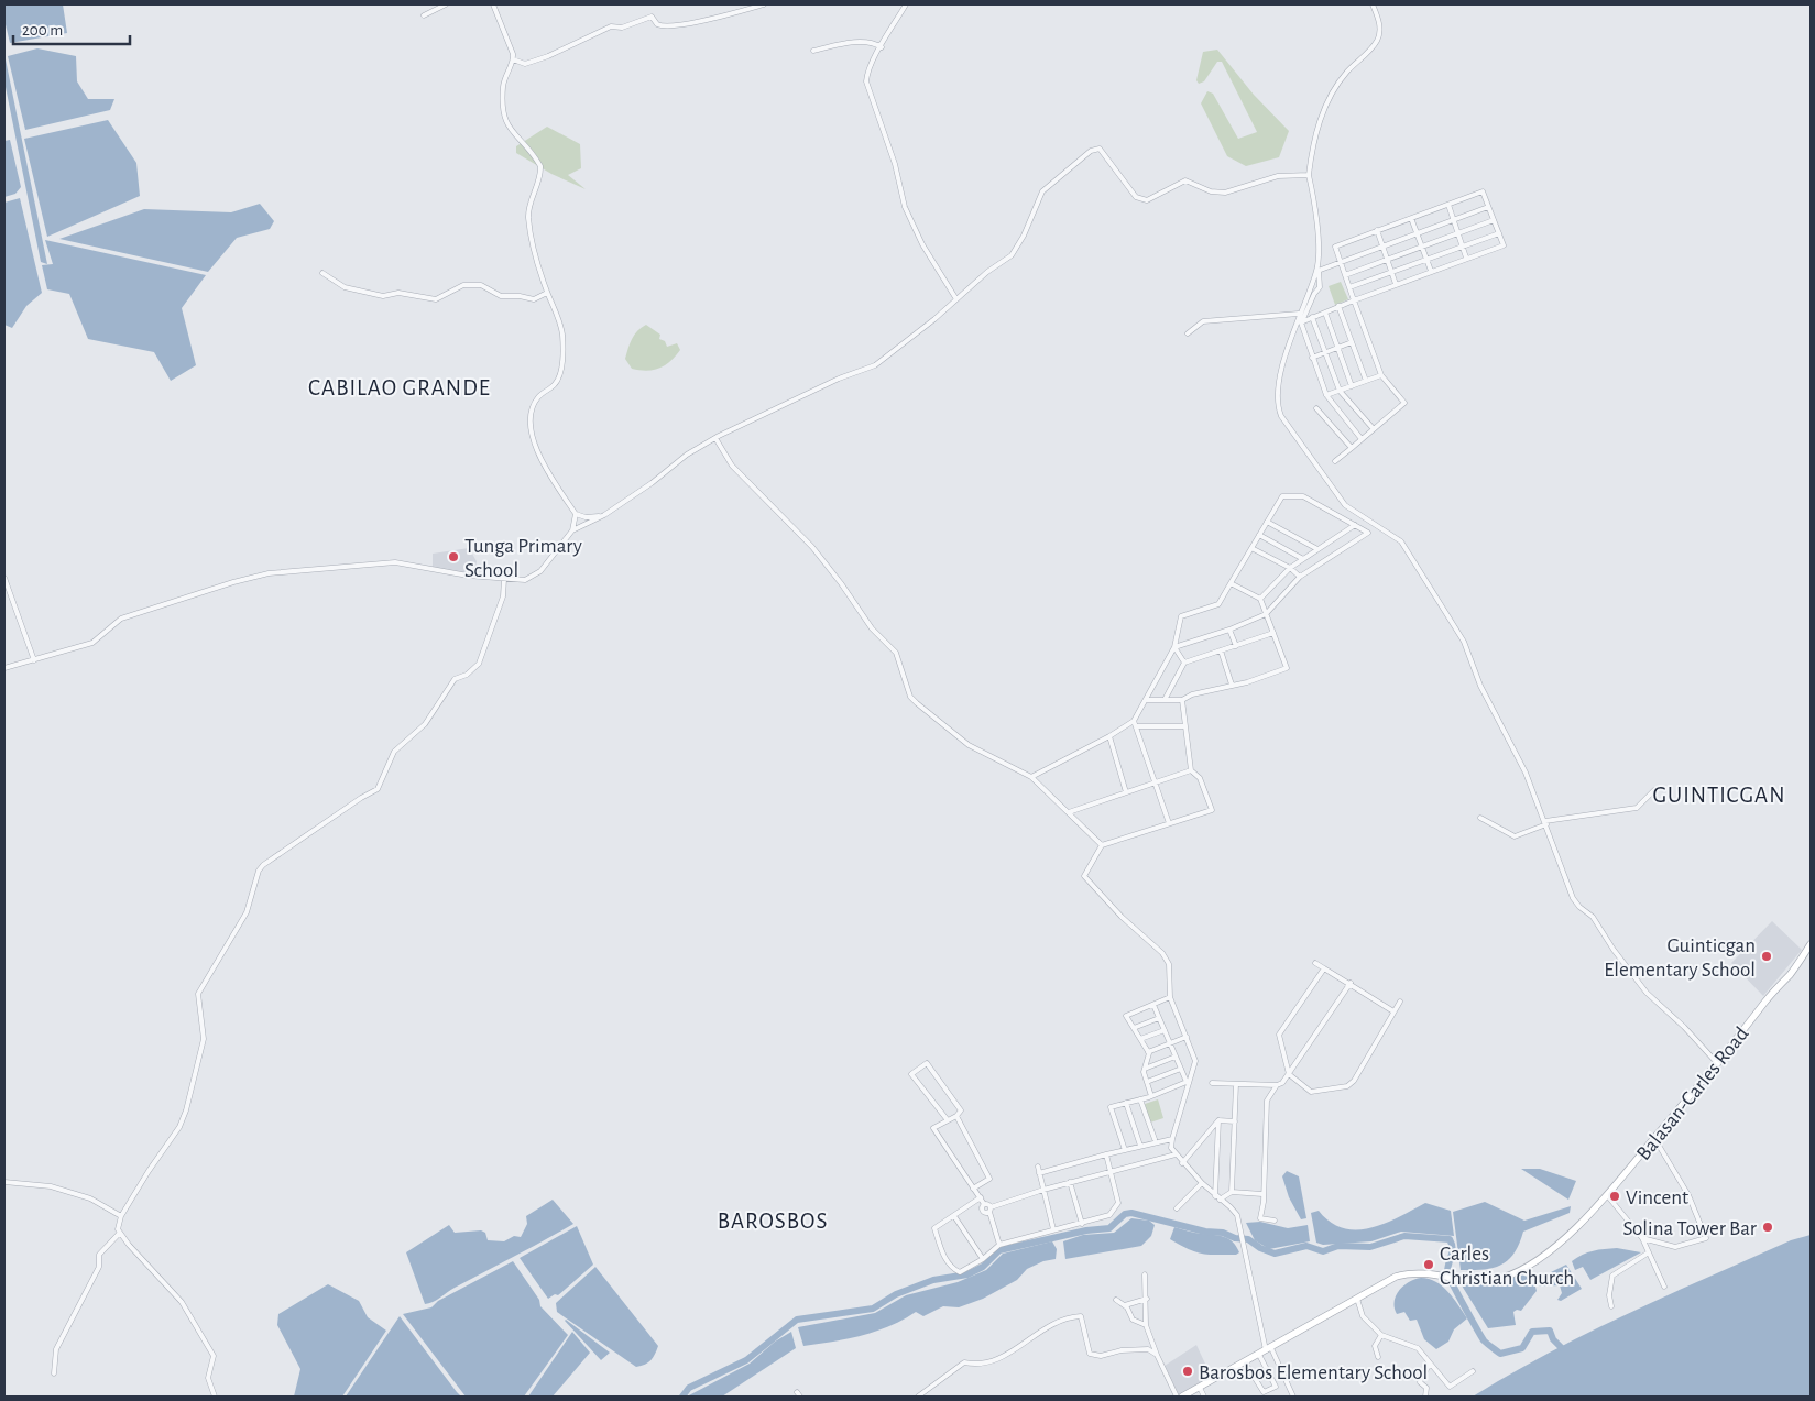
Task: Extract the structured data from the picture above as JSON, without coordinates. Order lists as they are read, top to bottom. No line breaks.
{"streets":{"main road":["Balasan-Carles Road"]},"districts":["CABILAO GRANDE","GUINTICGAN","BAROSBOS"],"places":["Tunga Primary School","Guinticgan Elementary School","Vincent","Solina Tower Bar","Carles Christian Church","Barosbos Elementary School"],"scale_bar":"200 m"}
